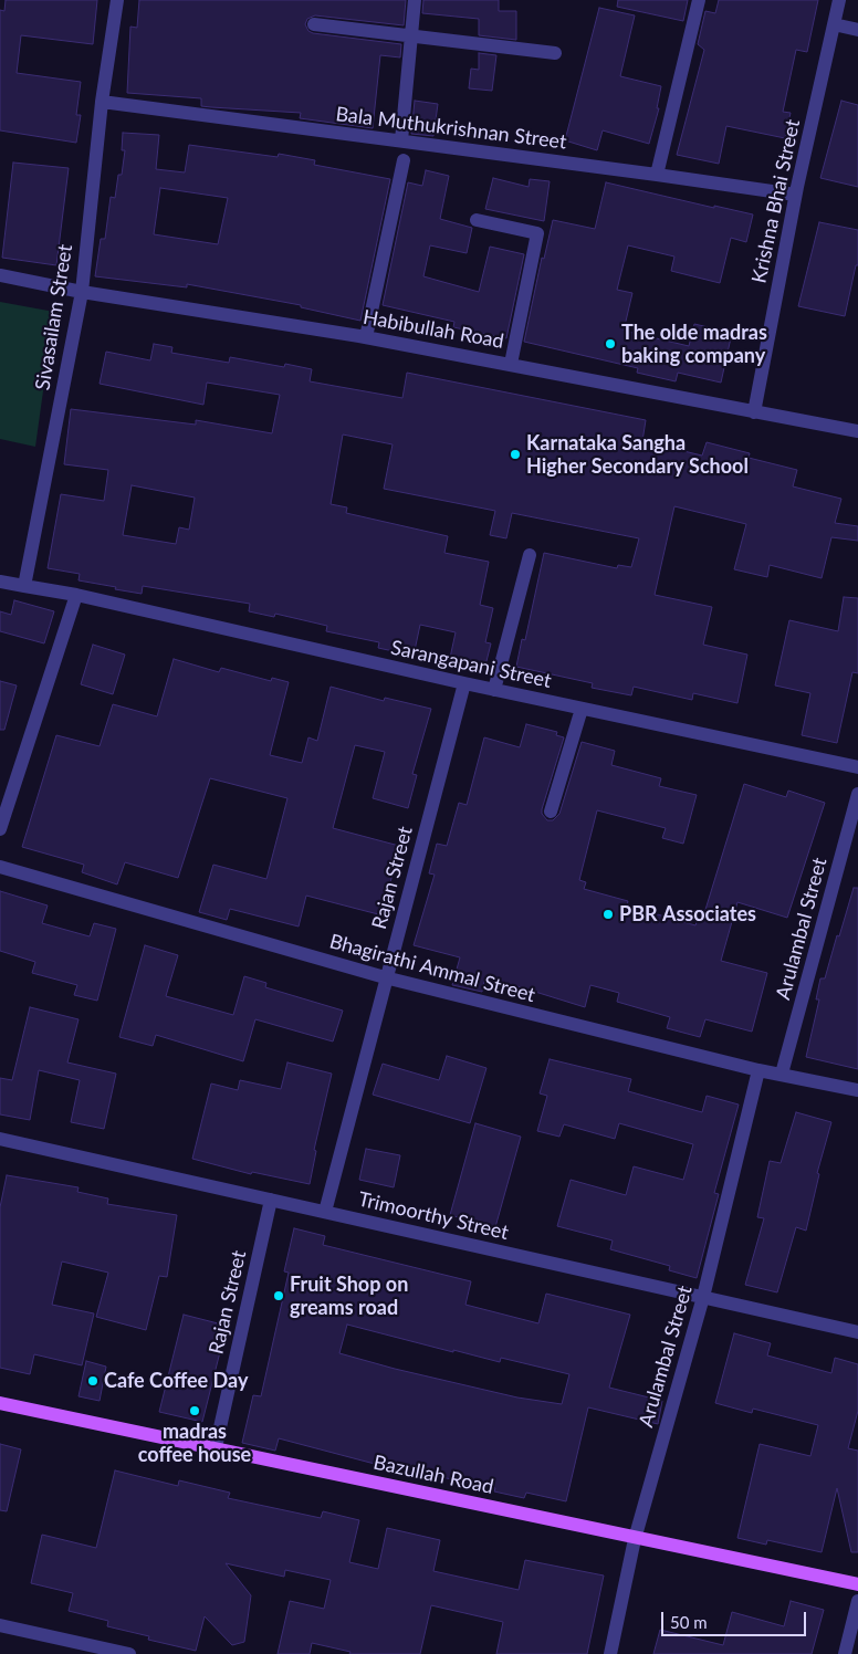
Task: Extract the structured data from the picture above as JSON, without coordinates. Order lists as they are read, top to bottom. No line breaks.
{"streets":{"main road":["Bazullah Road"],"street":["Bala Muthukrishnan Street","Krishna Bhai Street","Sivasailam Street","Habibullah Road","Sarangapani Street","Rajan Street","Arulambal Street","Bhagirathi Ammal Street","Trimoorthy Street"]},"crossings":[["Bala Muthukrishnan Street","Krishna Bhai Street"],["Bala Muthukrishnan Street","Sivasailam Street"],["Krishna Bhai Street","Habibullah Road"],["Sivasailam Street","Habibullah Road"],["Sarangapani Street","Rajan Street"],["Rajan Street","Bhagirathi Ammal Street"],["Rajan Street","Trimoorthy Street"],["Rajan Street","Bazullah Road"],["Arulambal Street","Bhagirathi Ammal Street"],["Arulambal Street","Trimoorthy Street"],["Arulambal Street","Bazullah Road"]],"places":["The olde madras baking company","Karnataka Sangha Higher Secondary School","PBR Associates","Fruit Shop on greams road","Cafe Coffee Day","madras coffee house"],"scale_bar":"50 m"}
